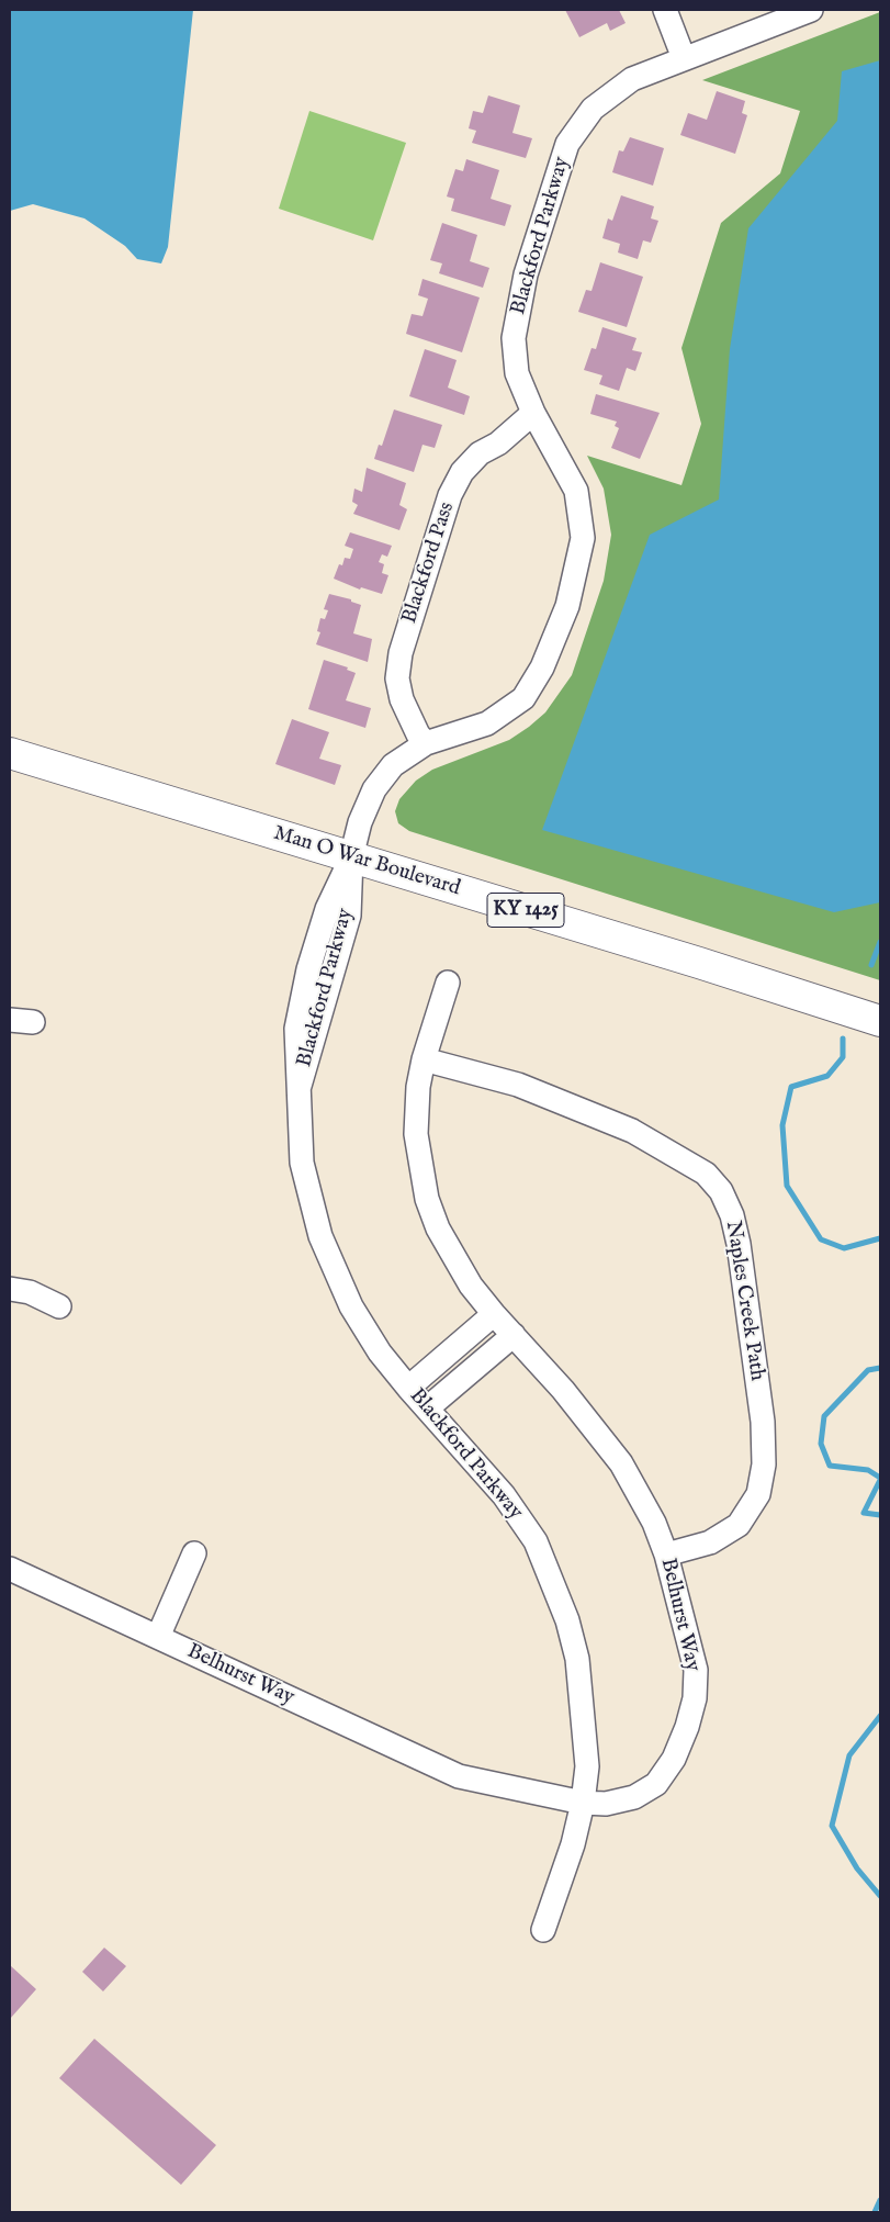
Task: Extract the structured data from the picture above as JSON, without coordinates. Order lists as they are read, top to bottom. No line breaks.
{"streets":{"main road":["Man O War Boulevard","KY 1425"],"street":["Blackford Parkway","Blackford Pass","Naples Creek Path","Belhurst Way"]},"crossings":[["Blackford Parkway","Blackford Pass"],["Blackford Parkway","Man O War Boulevard"],["Blackford Parkway","Belhurst Way"],["Naples Creek Path","Belhurst Way"]]}
